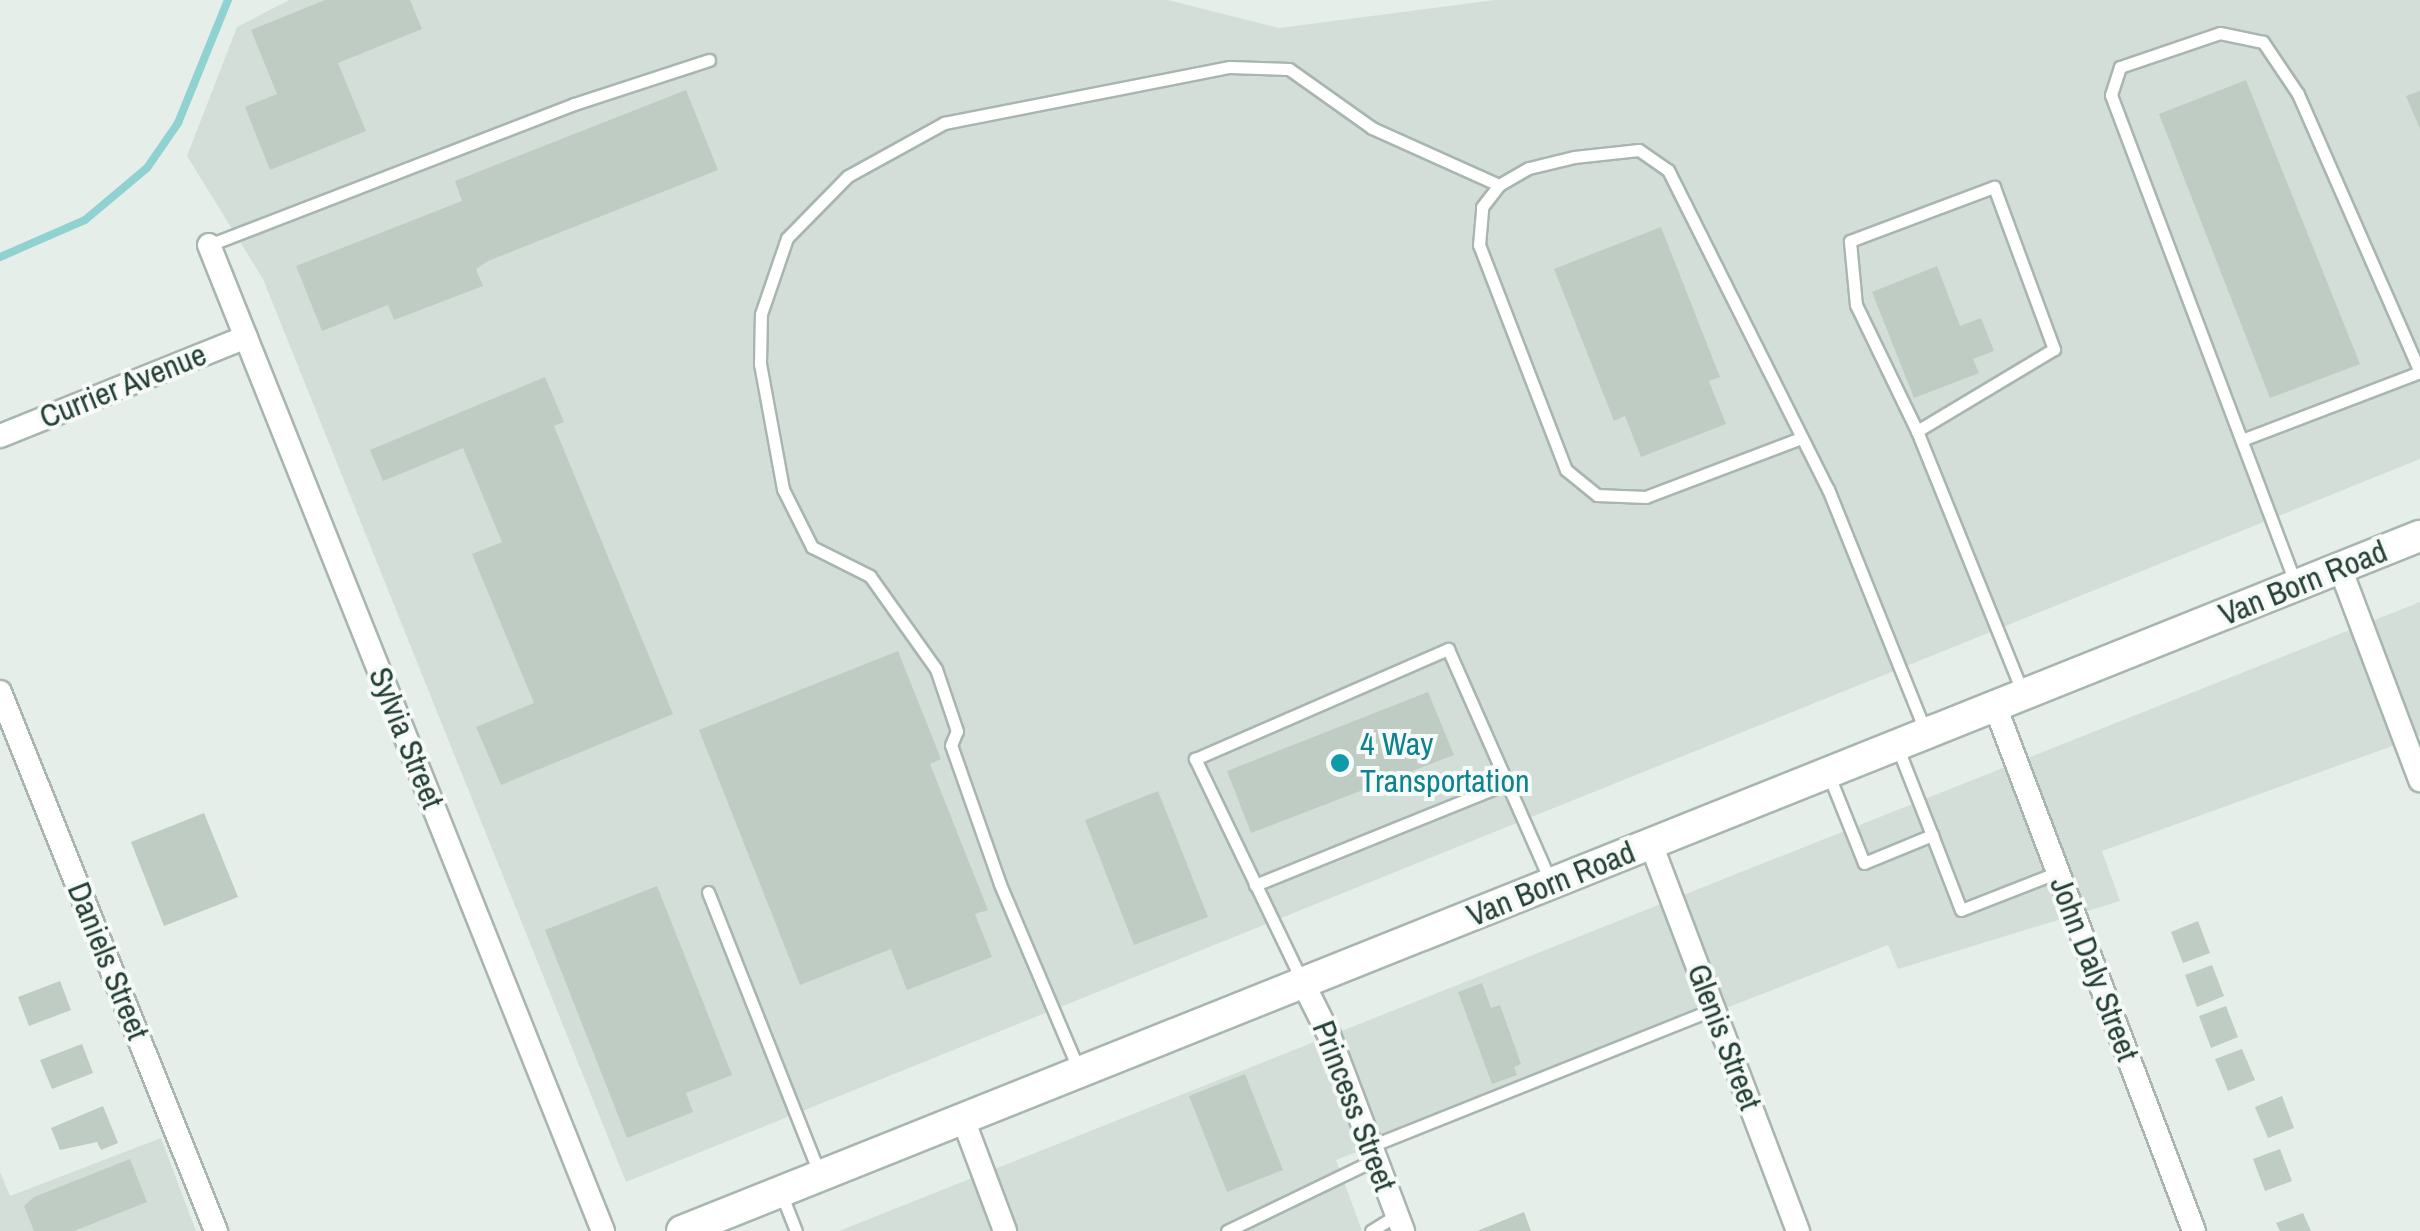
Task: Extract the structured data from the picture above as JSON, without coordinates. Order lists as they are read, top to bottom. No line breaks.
{"streets":{"main road":["Van Born Road"],"street":["Currier Avenue","Sylvia Street","Daniels Street","John Daly Street","Glenis Street","Princess Street"]},"crossings":[["Currier Avenue","Sylvia Street"],["Van Born Road","John Daly Street"],["Van Born Road","Glenis Street"],["Van Born Road","Princess Street"]],"places":["4 Way Transportation"]}
